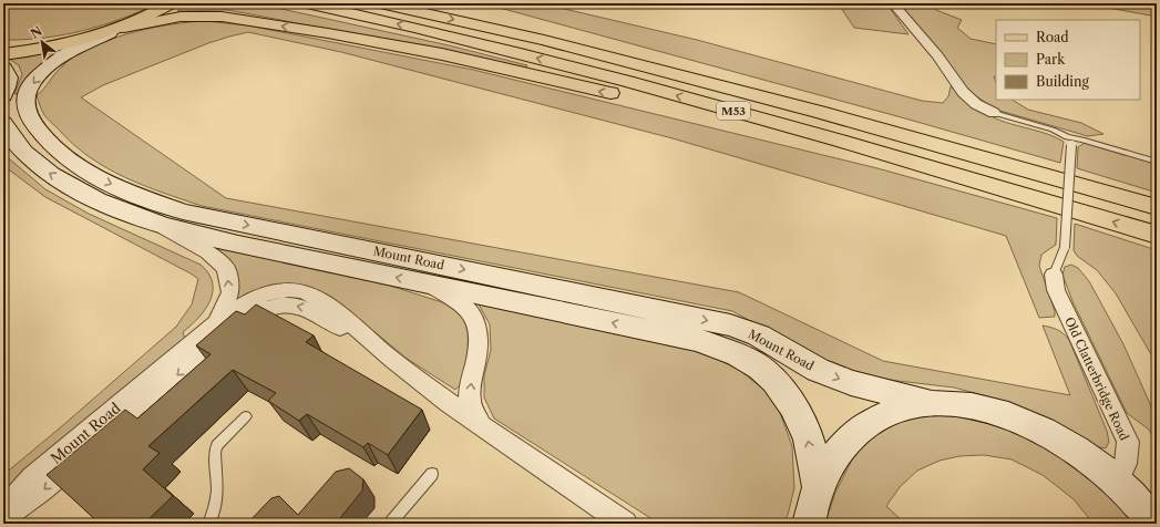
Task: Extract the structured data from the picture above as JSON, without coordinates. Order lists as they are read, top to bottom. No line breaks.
{"streets":{"main road":["M53","Mount Road"],"street":["Old Clatterbridge Road"]},"legend":["Road","Park","Building"],"north":"top left"}
